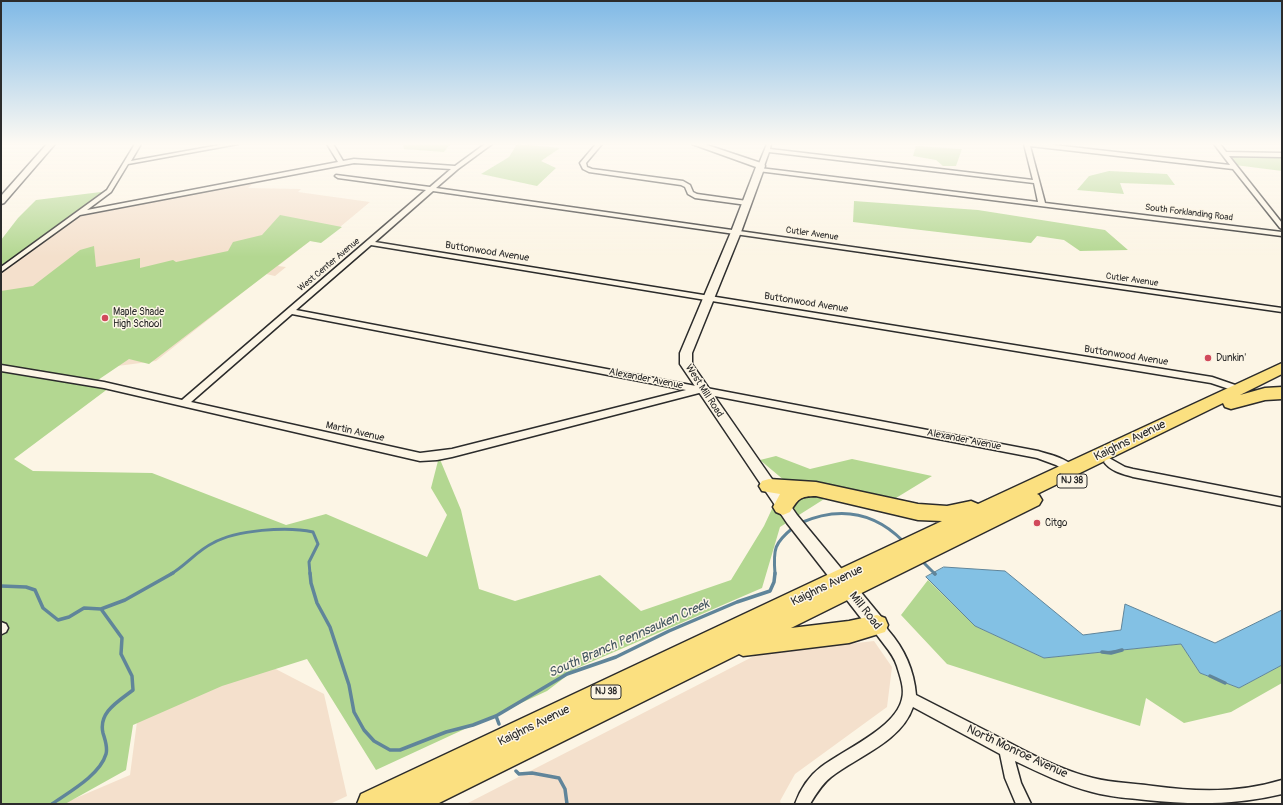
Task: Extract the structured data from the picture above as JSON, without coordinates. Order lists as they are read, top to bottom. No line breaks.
{"streets":{"highway":["Kaighns Avenue","NJ 38"],"street":["South Forklanding Road","Cutler Avenue","Buttonwood Avenue","West Center Avenue","Alexander Avenue","West Mill Road","Martin Avenue","Mill Road","North Monroe Avenue"]},"crossings":[["Cutler Avenue","West Center Avenue"],["Cutler Avenue","West Mill Road"],["Buttonwood Avenue","West Center Avenue"],["Buttonwood Avenue","West Mill Road"],["Buttonwood Avenue","Kaighns Avenue"],["West Center Avenue","Alexander Avenue"],["West Center Avenue","Martin Avenue"],["Alexander Avenue","West Mill Road"],["Alexander Avenue","Martin Avenue"],["Alexander Avenue","Kaighns Avenue"],["West Mill Road","Martin Avenue"],["West Mill Road","Mill Road"],["Kaighns Avenue","Mill Road"],["Mill Road","North Monroe Avenue"]],"water":["South Branch Pennsauken Creek"],"places":["Maple Shade High School","Dunkin'","Citgo"]}
